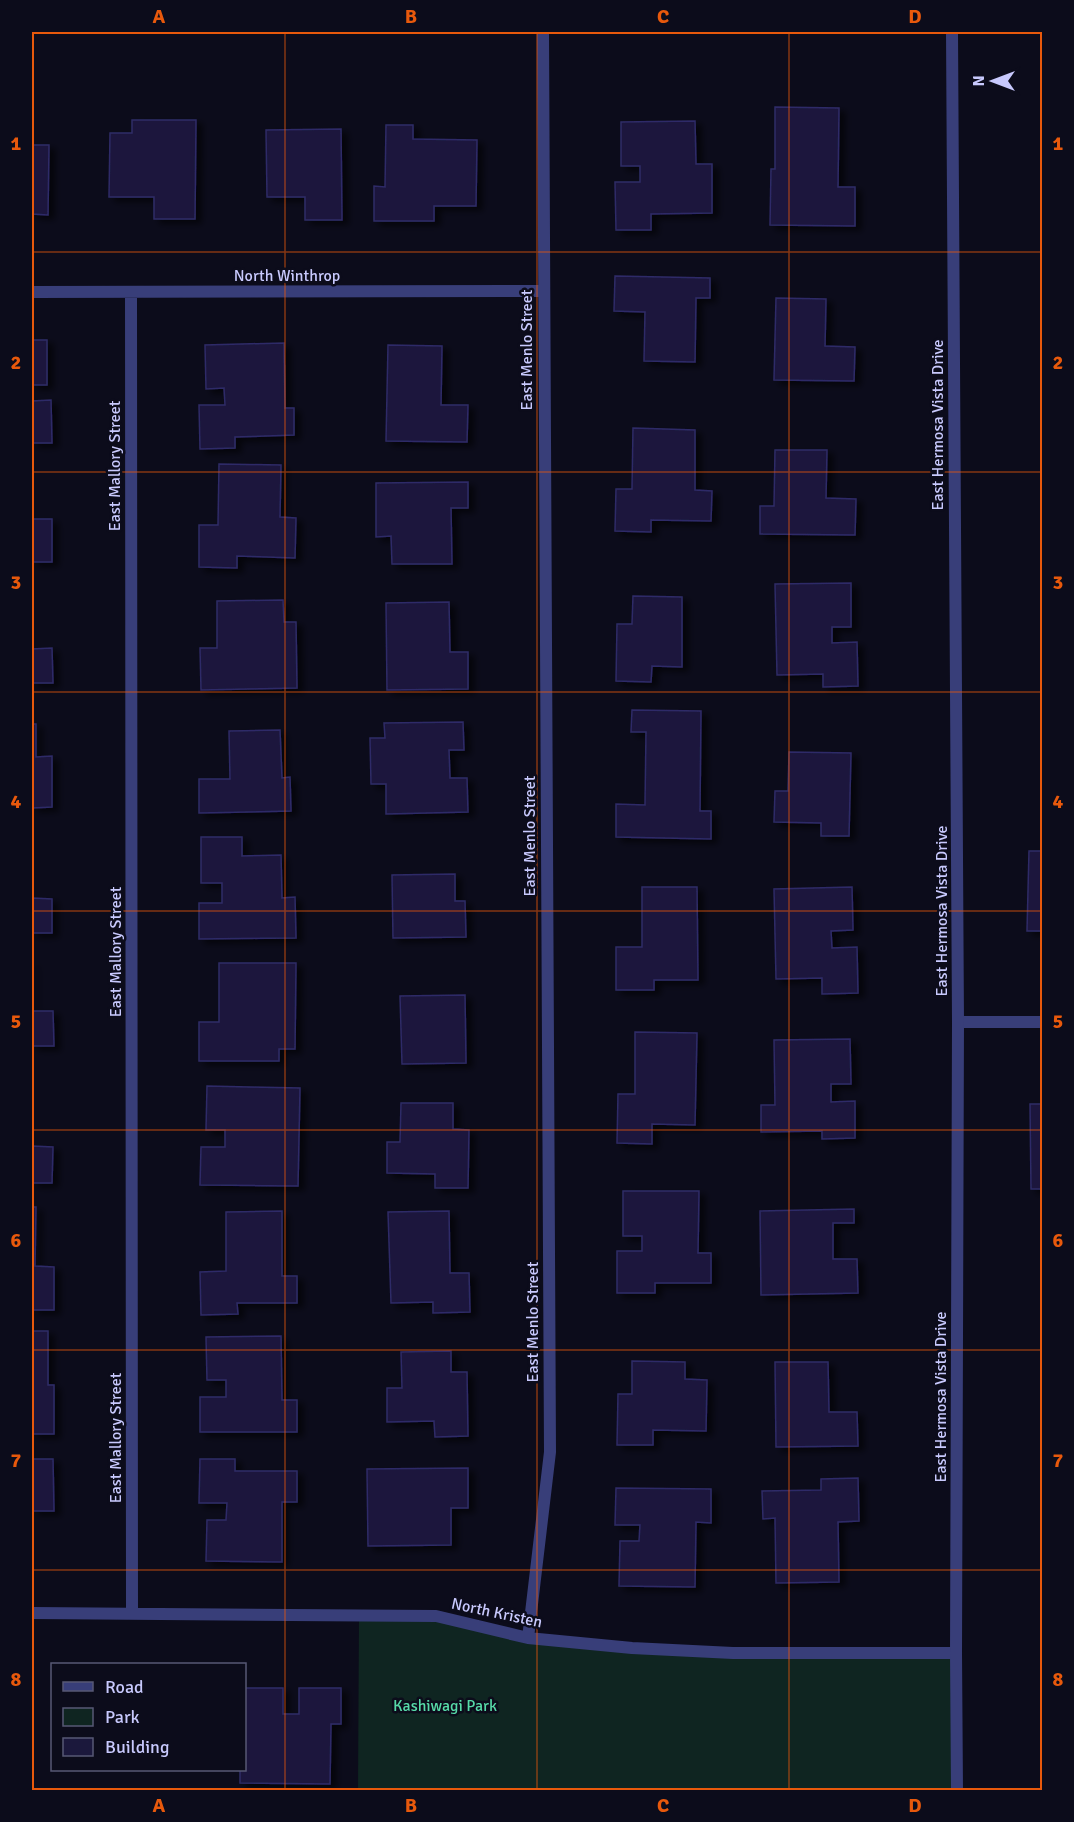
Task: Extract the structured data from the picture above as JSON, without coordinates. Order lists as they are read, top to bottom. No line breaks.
{"streets":{"street":["North Winthrop","East Menlo Street","East Hermosa Vista Drive","East Mallory Street","North Kristen"]},"crossings":[["North Winthrop","East Menlo Street"],["North Winthrop","East Mallory Street"],["East Menlo Street","North Kristen"],["East Hermosa Vista Drive","North Kristen"],["East Mallory Street","North Kristen"]],"parks":["Kashiwagi Park"],"legend":["Road","Park","Building"],"north":"left","grid":{"columns":["A","B","C","D"],"rows":["1","2","3","4","5","6","7","8"]}}
